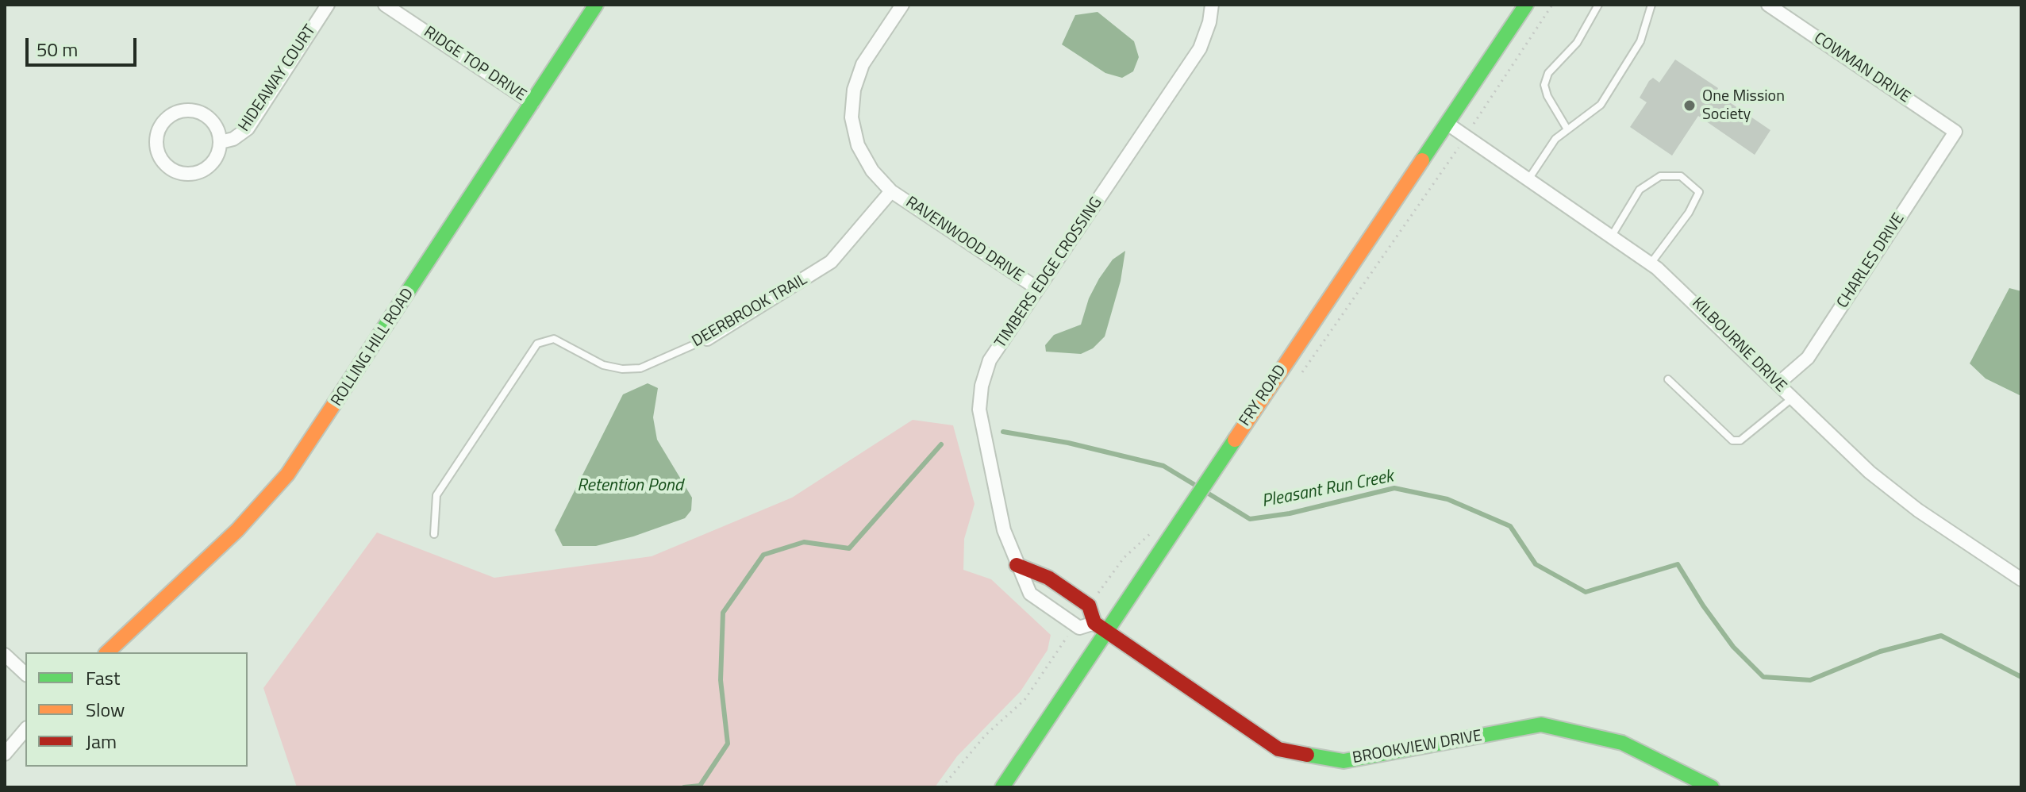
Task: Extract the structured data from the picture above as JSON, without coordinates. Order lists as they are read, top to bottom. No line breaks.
{"streets":{"street":["RIDGE TOP DRIVE","COWMAN DRIVE","HIDEAWAY COURT","RAVENWOOD DRIVE","CHARLES DRIVE","TIMBERS EDGE CROSSING","DEERBROOK TRAIL","KILBOURNE DRIVE","ROLLING HILL ROAD","FRY ROAD","BROOKVIEW DRIVE"]},"crossings":[["RIDGE TOP DRIVE","ROLLING HILL ROAD"],["COWMAN DRIVE","CHARLES DRIVE"],["RAVENWOOD DRIVE","TIMBERS EDGE CROSSING"],["RAVENWOOD DRIVE","DEERBROOK TRAIL"],["CHARLES DRIVE","KILBOURNE DRIVE"],["KILBOURNE DRIVE","FRY ROAD"],["FRY ROAD","BROOKVIEW DRIVE"]],"water":["Retention Pond","Pleasant Run Creek"],"places":["One Mission Society"],"legend":["Fast","Slow","Jam"],"scale_bar":"50 m"}
